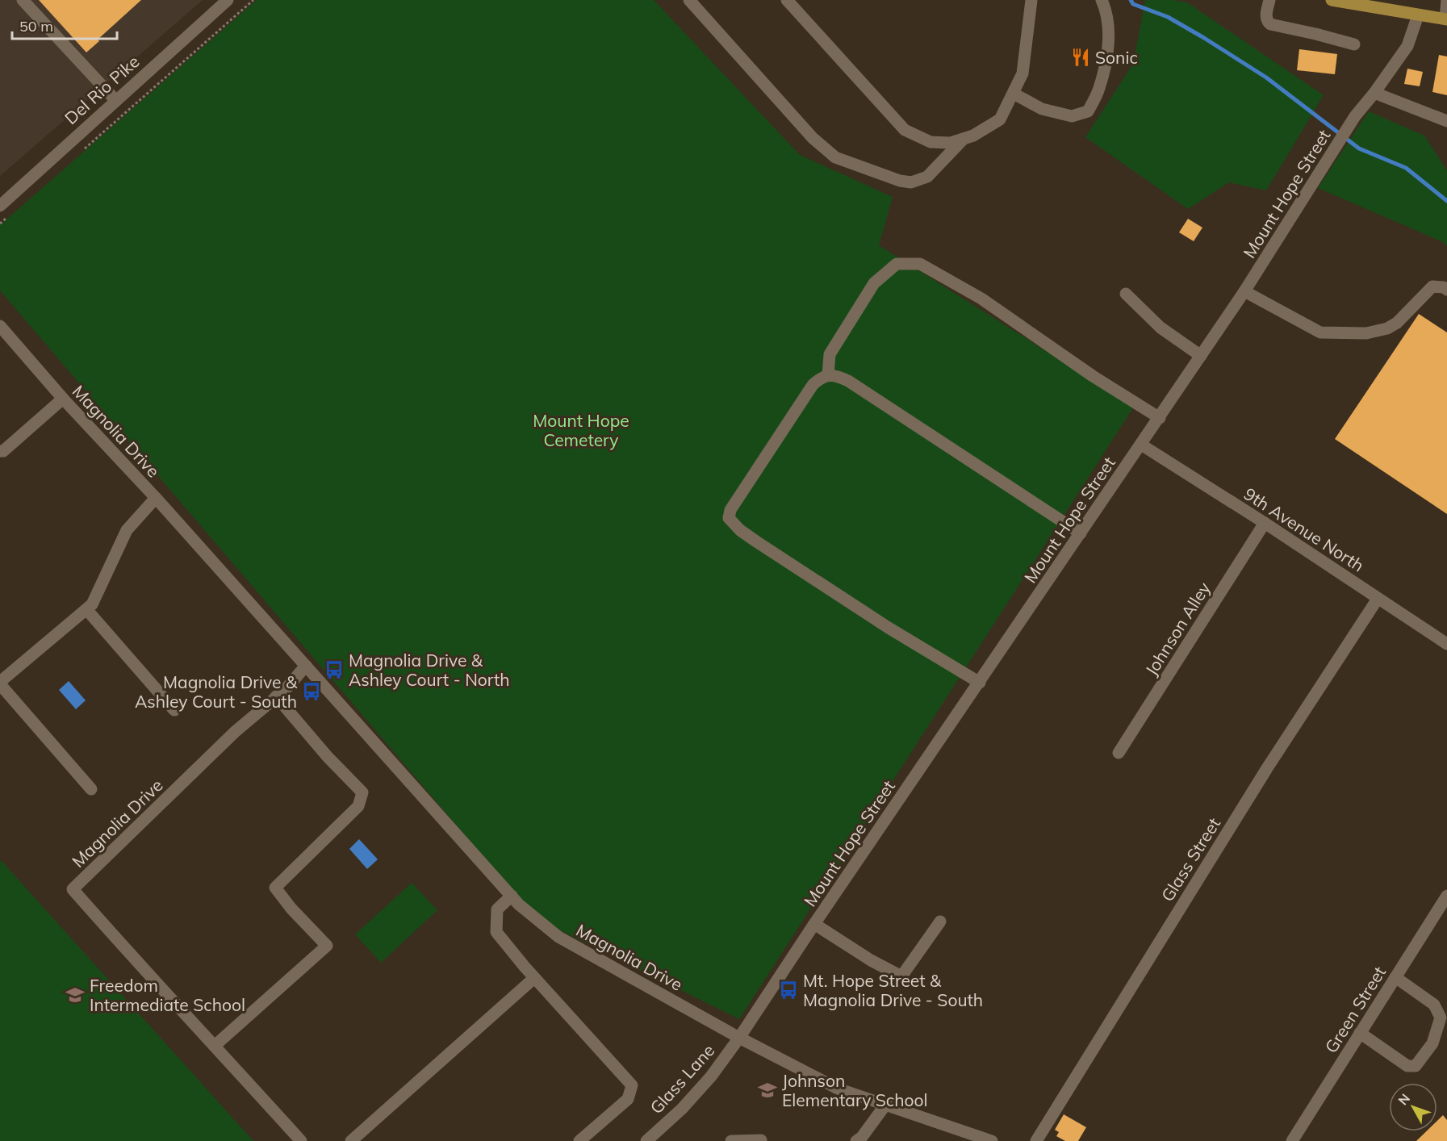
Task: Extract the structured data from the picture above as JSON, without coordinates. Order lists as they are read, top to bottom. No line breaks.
{"streets":{"street":["Del Rio Pike","Mount Hope Street","Magnolia Drive","9th Avenue North","Johnson Alley","Glass Street","Green Street","Glass Lane"]},"crossings":[["Mount Hope Street","Magnolia Drive"],["Mount Hope Street","9th Avenue North"],["Mount Hope Street","Glass Lane"],["Magnolia Drive","Glass Lane"],["9th Avenue North","Johnson Alley"],["9th Avenue North","Glass Street"]],"parks":["Mount Hope Cemetery"],"places":{"restaurant":["Sonic"],"bus stop":["Magnolia Drive & Ashley Court - North","Magnolia Drive & Ashley Court - South","Mt. Hope Street & Magnolia Drive - South"],"school or university":["Freedom Intermediate School","Johnson Elementary School"]},"scale_bar":"50 m","north":"top left"}
